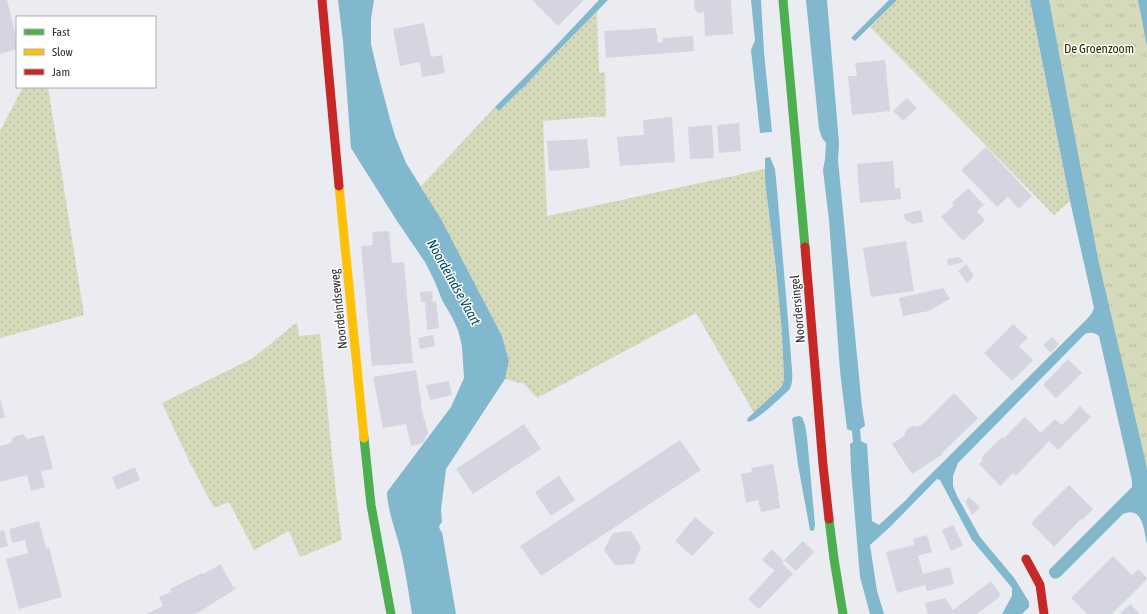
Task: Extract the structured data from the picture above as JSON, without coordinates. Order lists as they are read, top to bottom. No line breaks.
{"streets":{"street":["Noordeindseweg","Noordersingel"]},"water":["Noordeindse Vaart"],"parks":["De Groenzoom"],"legend":["Fast","Slow","Jam"]}
